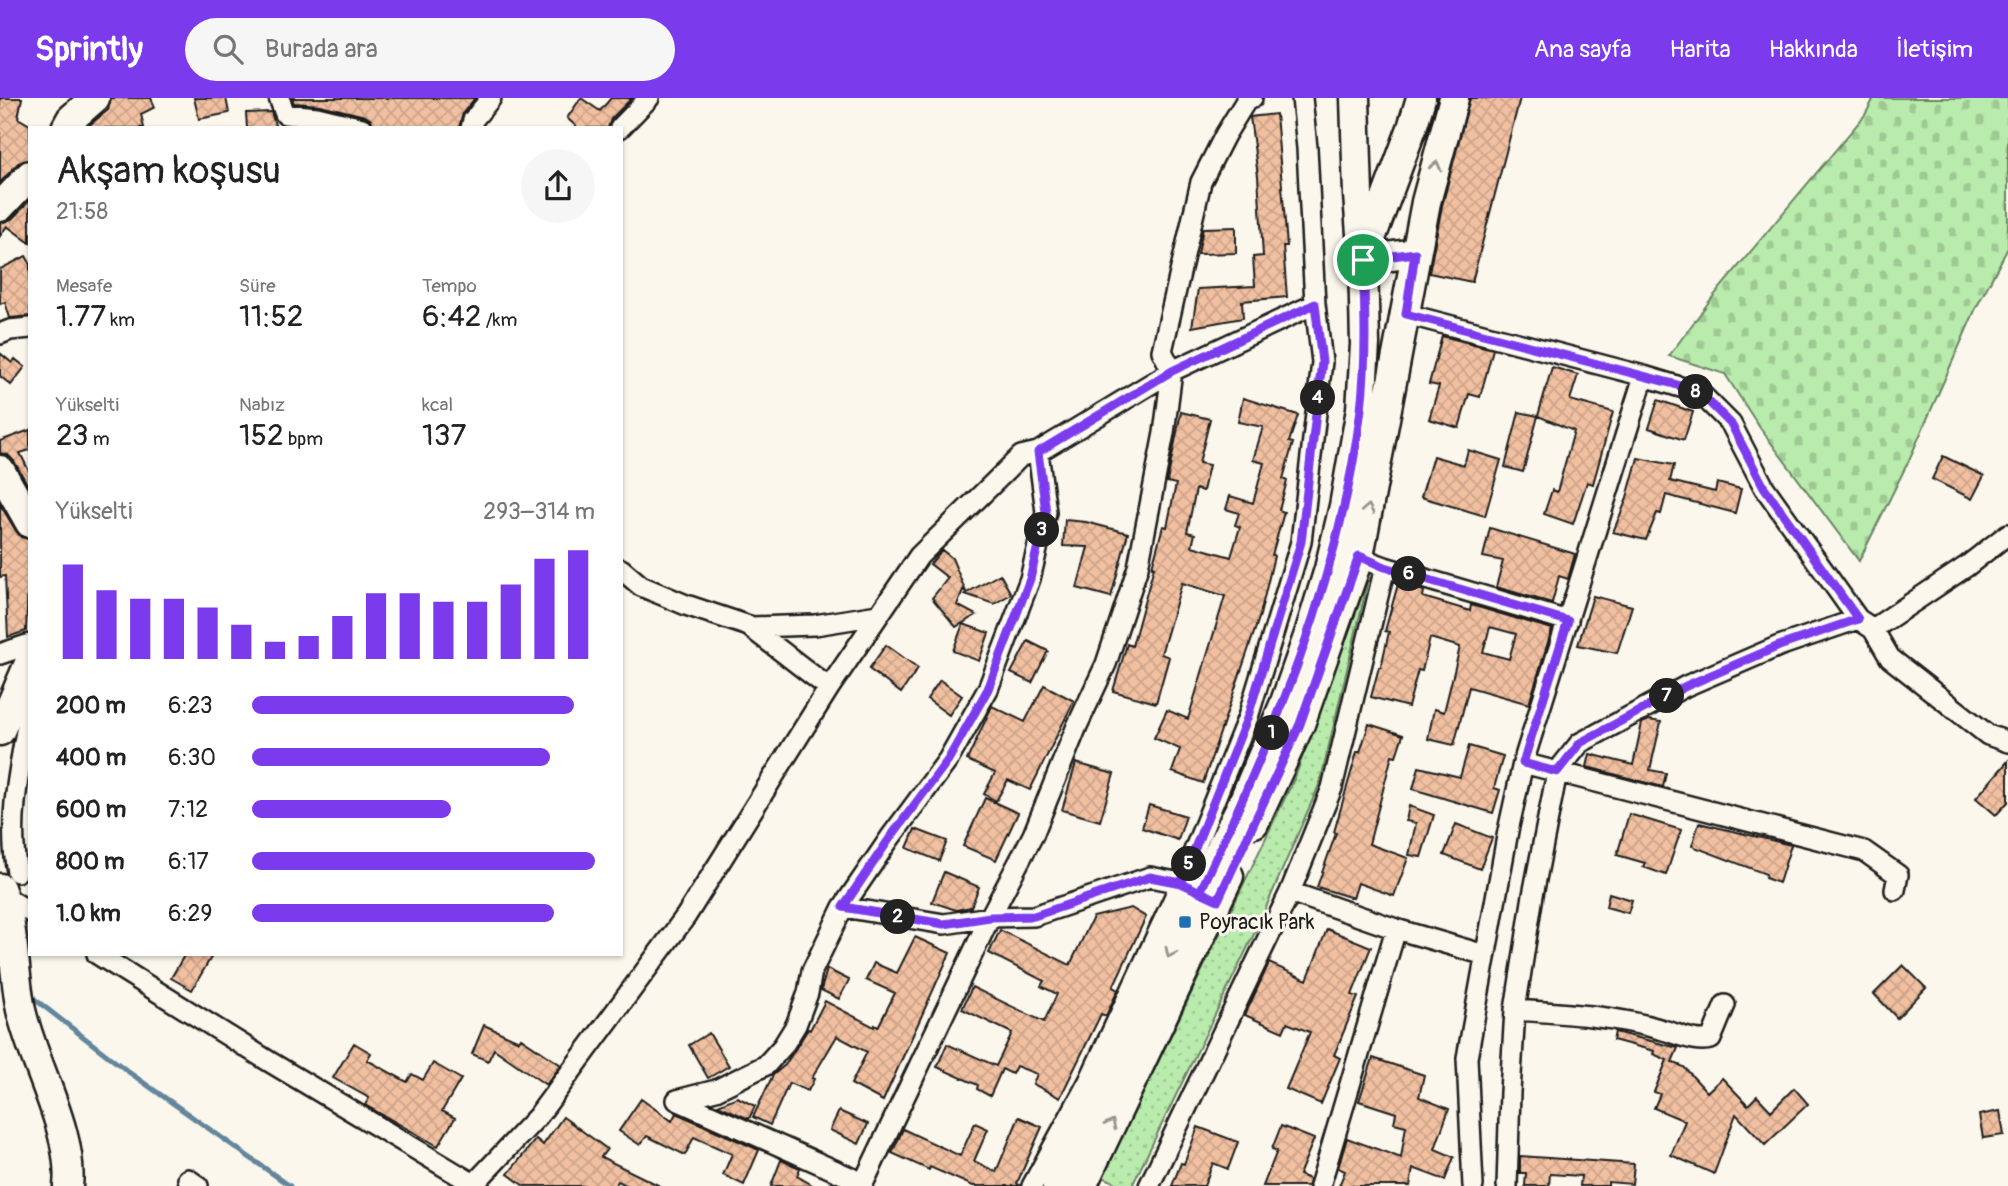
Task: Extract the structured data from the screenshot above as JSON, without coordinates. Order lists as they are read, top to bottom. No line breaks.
{"places":{"transit":["Poyracık Park"]},"page":{"header":"Sprintly","search":"Burada ara","nav":["Ana sayfa","Harita","Hakkında","İletişim"],"heading":["Akşam koşusu","21:58"],"stats":[["Mesafe","1.77 km"],["Süre","11:52"],["Tempo","6:42 /km"],["Yükselti","23 m"],["Nabız","152 bpm"],["kcal","137"]],"pins":["8","4","3","6","7","1","5","2"],"chart":["Yükselti","293–314 m"],"list":[{"name":"200 m","note":"6:23"},{"name":"400 m","note":"6:30"},{"name":"600 m","note":"7:12"},{"name":"800 m","note":"6:17"},{"name":"1.0 km","note":"6:29"}]}}
